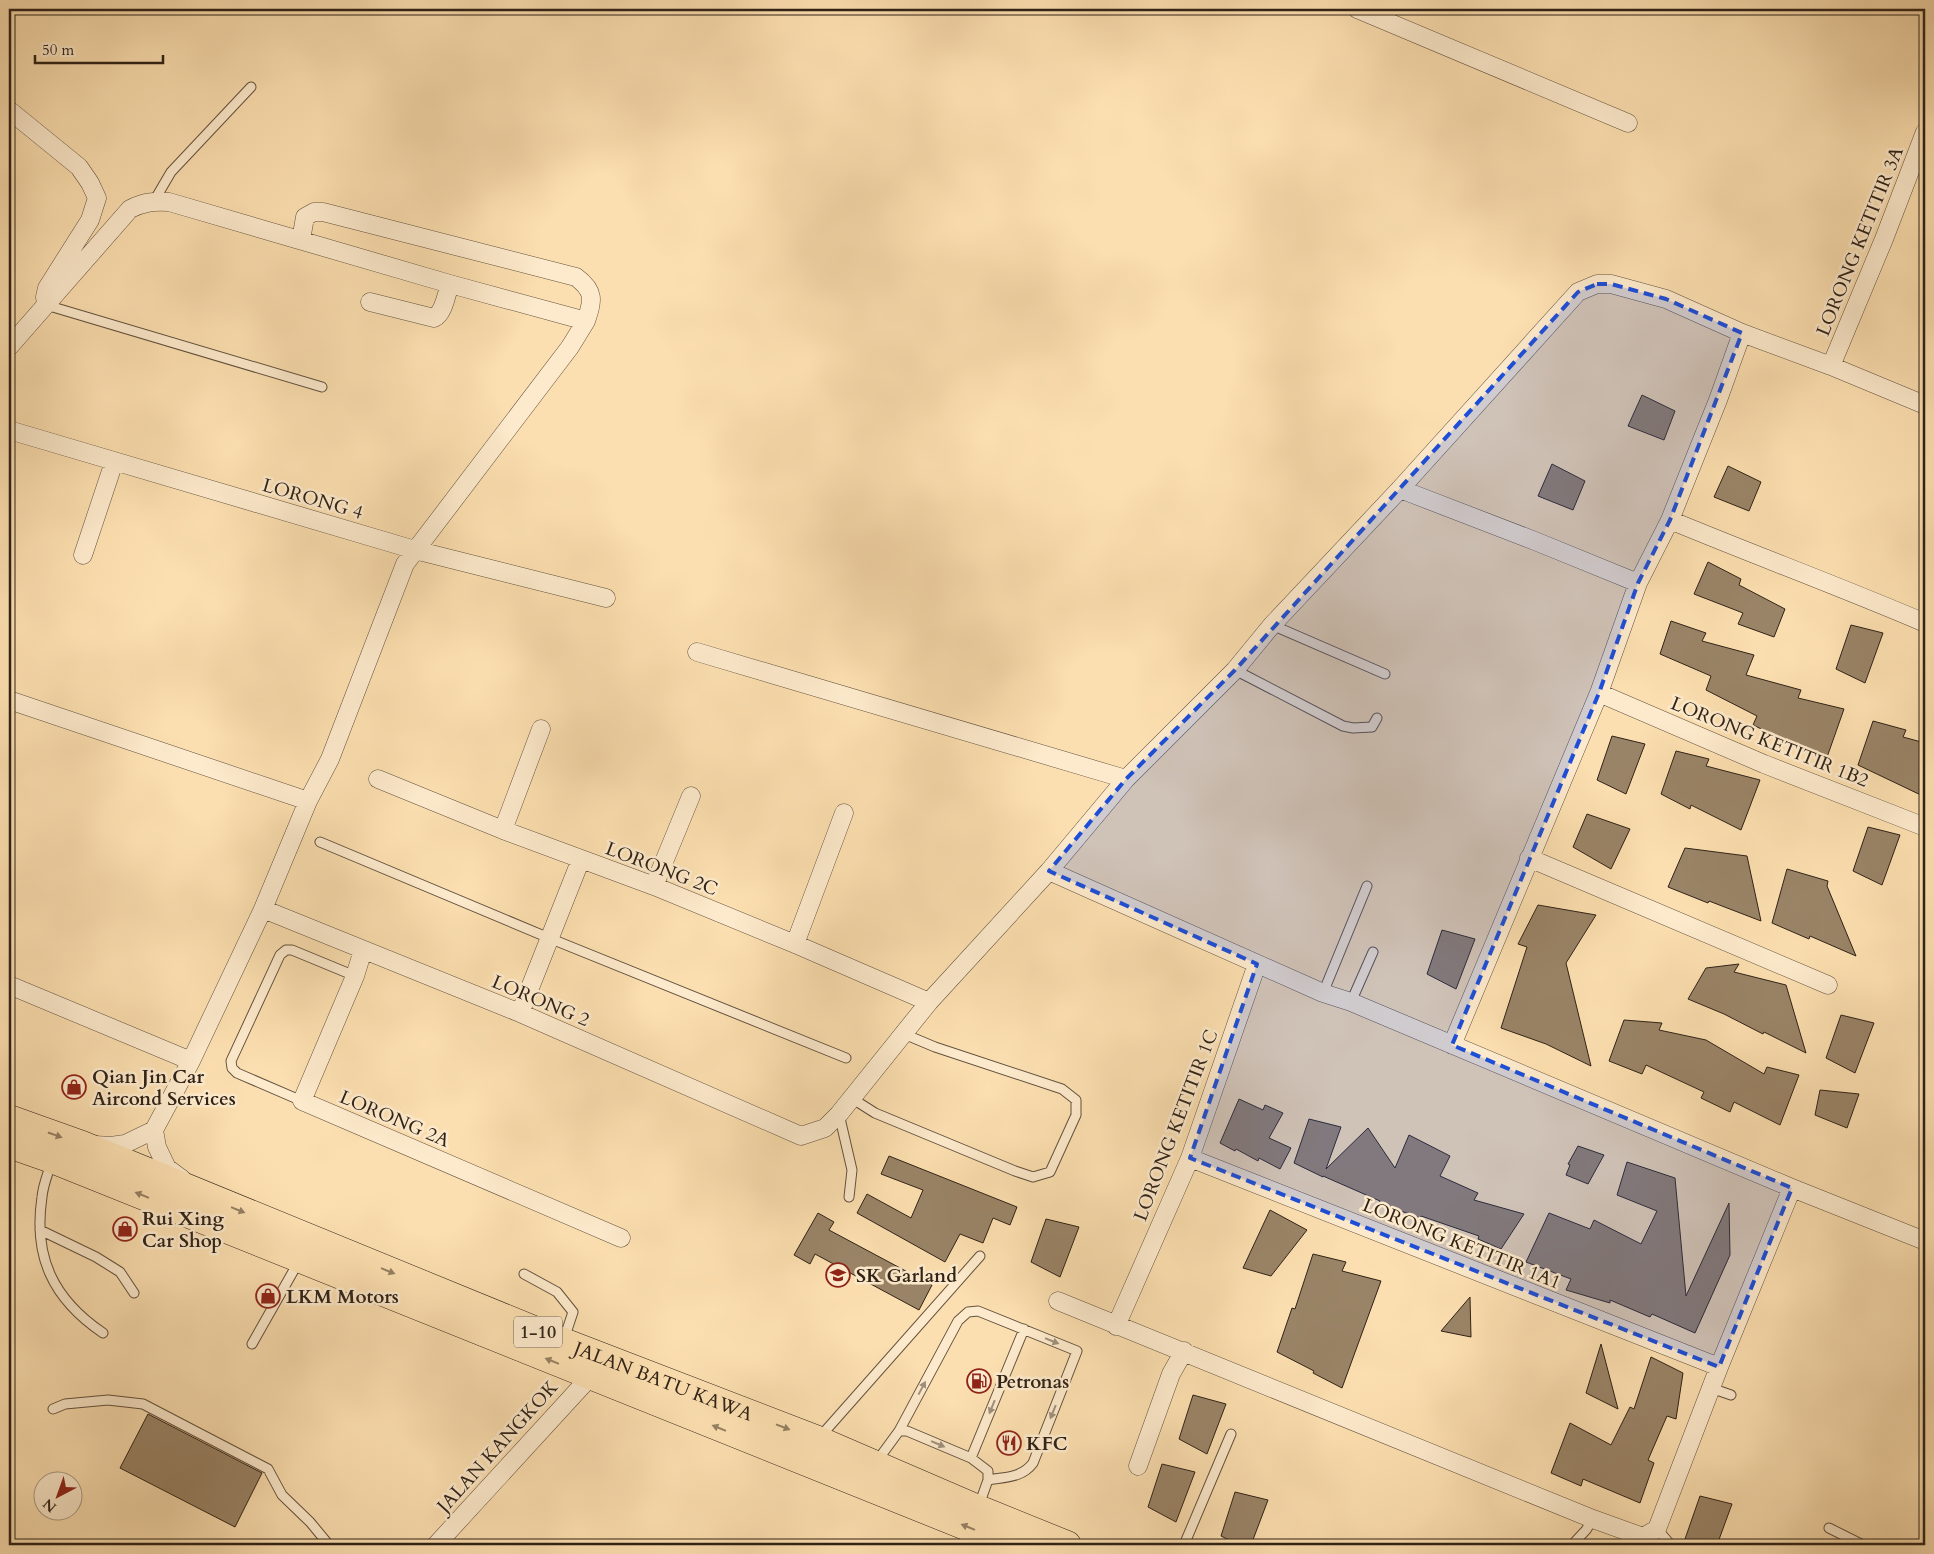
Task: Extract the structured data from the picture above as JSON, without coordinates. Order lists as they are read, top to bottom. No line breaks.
{"streets":{"highway":["1-10","JALAN BATU KAWA"],"street":["LORONG KETITIR 3A","LORONG 4","LORONG KETITIR 1B2","LORONG 2C","LORONG 2","LORONG 2A","LORONG KETITIR 1C","LORONG KETITIR 1A1","JALAN KANGKOK"]},"crossings":[["LORONG KETITIR 1C","LORONG KETITIR 1A1"],["JALAN BATU KAWA","JALAN KANGKOK"]],"places":{"shop":["Qian Jin Car Aircond Services","Rui Xing Car Shop","LKM Motors"],"school or university":["SK Garland"],"fuel station":["Petronas"],"restaurant":["KFC"]},"scale_bar":"50 m","north":"bottom left"}
